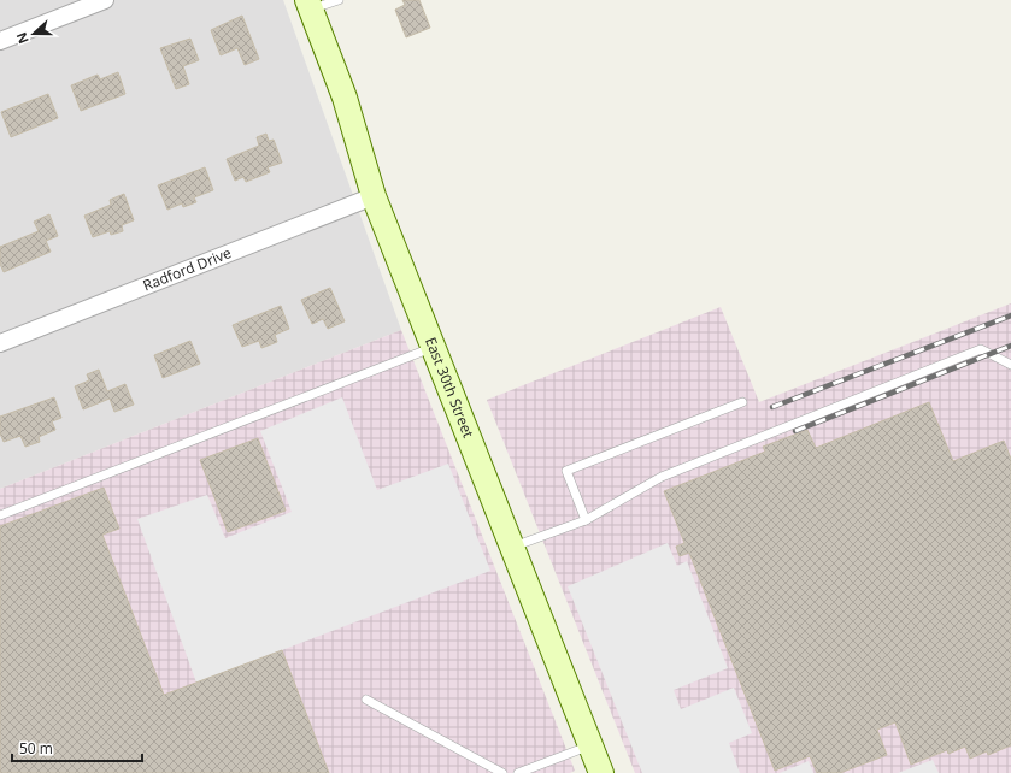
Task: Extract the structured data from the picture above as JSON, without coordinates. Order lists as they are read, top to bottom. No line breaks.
{"streets":{"main road":["East 30th Street"],"street":["Radford Drive"]},"crossings":[["Radford Drive","East 30th Street"]],"scale_bar":"50 m","north":"left"}
